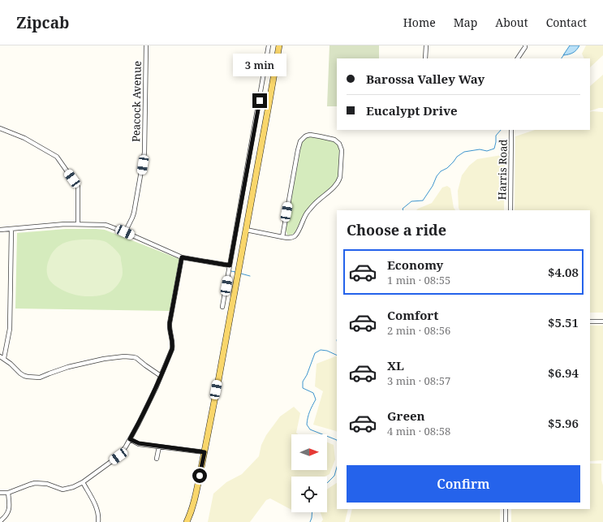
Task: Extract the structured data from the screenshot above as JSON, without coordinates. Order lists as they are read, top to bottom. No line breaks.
{"streets":{"street":["Peacock Avenue","Harris Road"]},"north":"right","page":{"header":"Zipcab","nav":["Home","Map","About","Contact"],"bubble":"3 min","banner":["Barossa Valley Way","Eucalypt Drive"],"heading":"Choose a ride","list":[{"name":"Economy","note":"1 min · 08:55","value":"$4.08"},{"name":"Comfort","note":"2 min · 08:56","value":"$5.51"},{"name":"XL","note":"3 min · 08:57","value":"$6.94"},{"name":"Green","note":"4 min · 08:58","value":"$5.96"}],"buttons":"Confirm"}}
